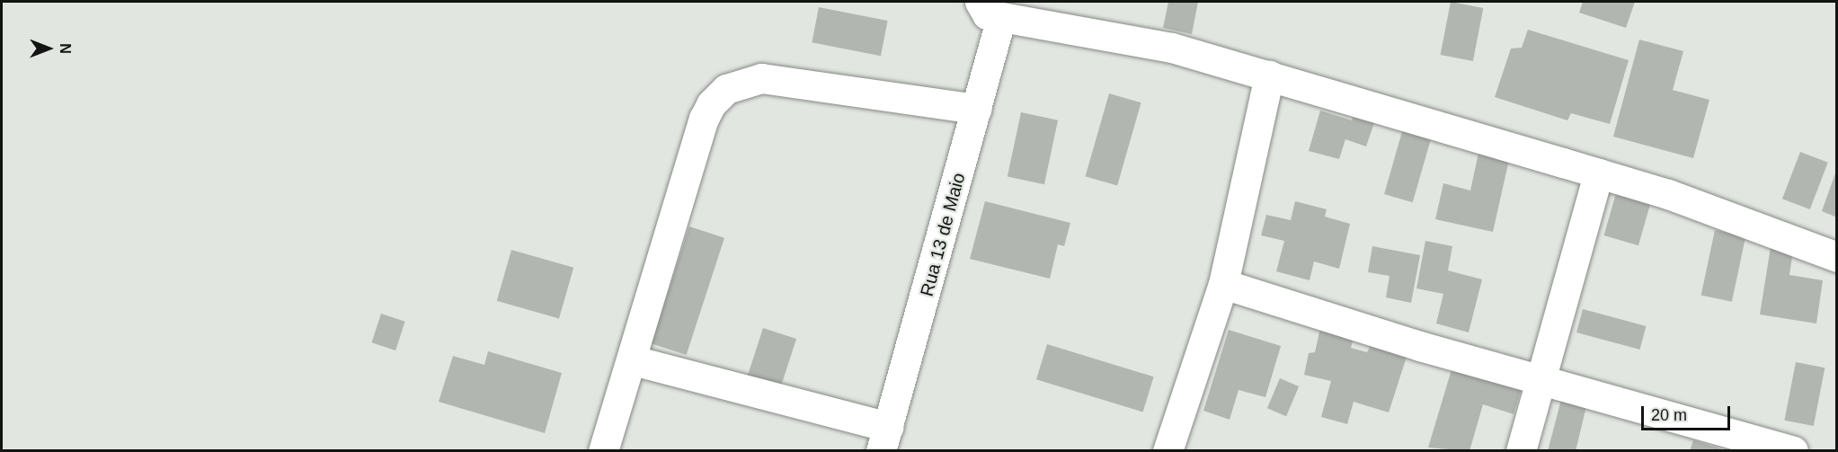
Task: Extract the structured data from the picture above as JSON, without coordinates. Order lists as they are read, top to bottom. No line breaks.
{"streets":{"street":["Rua 13 de Maio"]},"scale_bar":"20 m","north":"right"}
